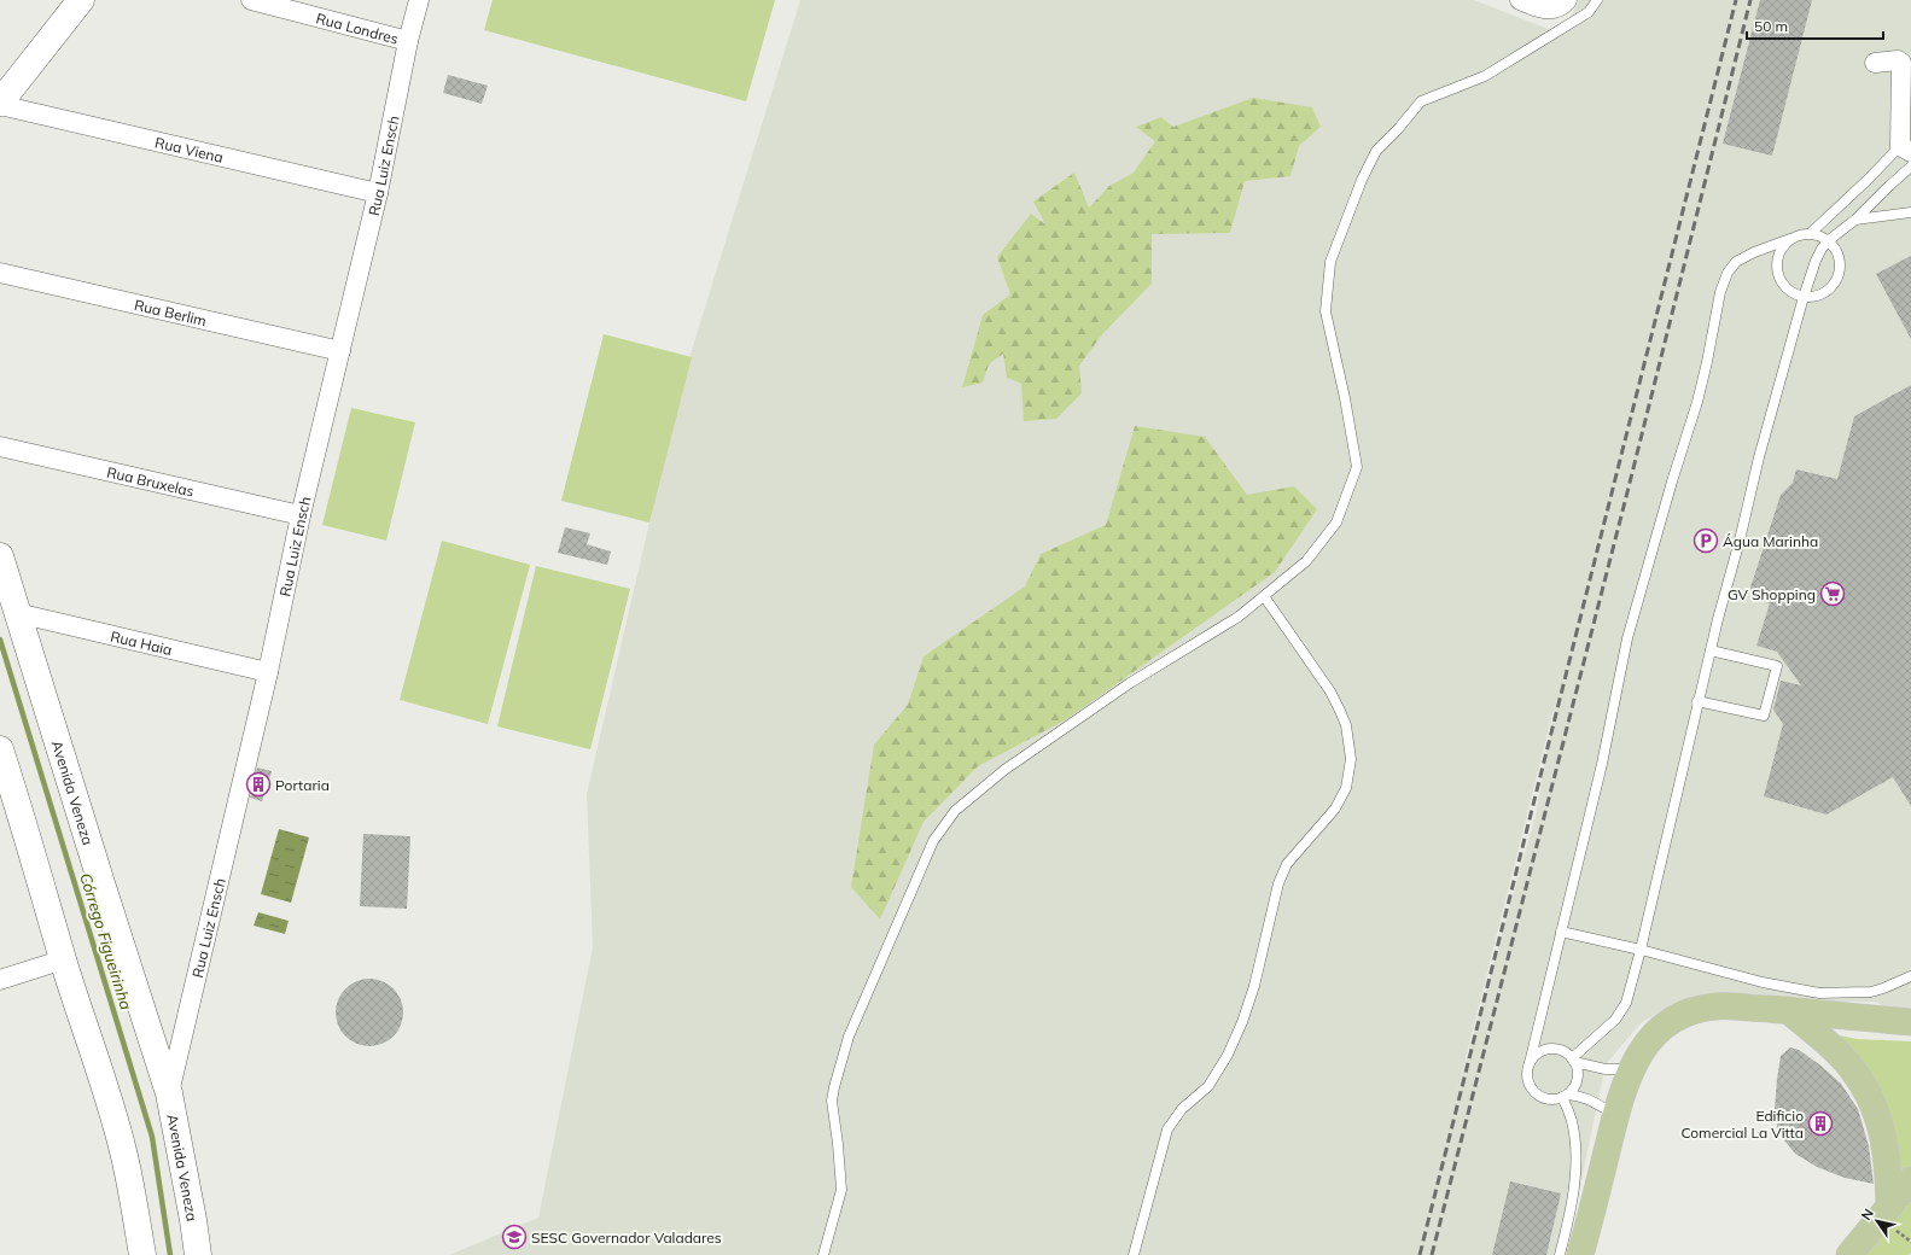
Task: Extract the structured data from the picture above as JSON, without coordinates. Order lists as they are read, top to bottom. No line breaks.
{"streets":{"main road":["Avenida Veneza"],"street":["Rua Londres","Rua Viena","Rua Luiz Ensch","Rua Berlim","Rua Bruxelas","Rua Haia"]},"crossings":[["Rua Londres","Rua Luiz Ensch"],["Rua Viena","Rua Luiz Ensch"],["Rua Luiz Ensch","Rua Berlim"],["Rua Luiz Ensch","Rua Bruxelas"],["Rua Luiz Ensch","Rua Haia"],["Rua Luiz Ensch","Avenida Veneza"],["Rua Haia","Avenida Veneza"]],"water":["Córrego Figueirinha"],"places":{"parking":["Água Marinha"],"supermarket":["GV Shopping"],"building":["Portaria","Edificio Comercial La Vitta"],"school or university":["SESC Governador Valadares"]},"scale_bar":"50 m","north":"top left"}
